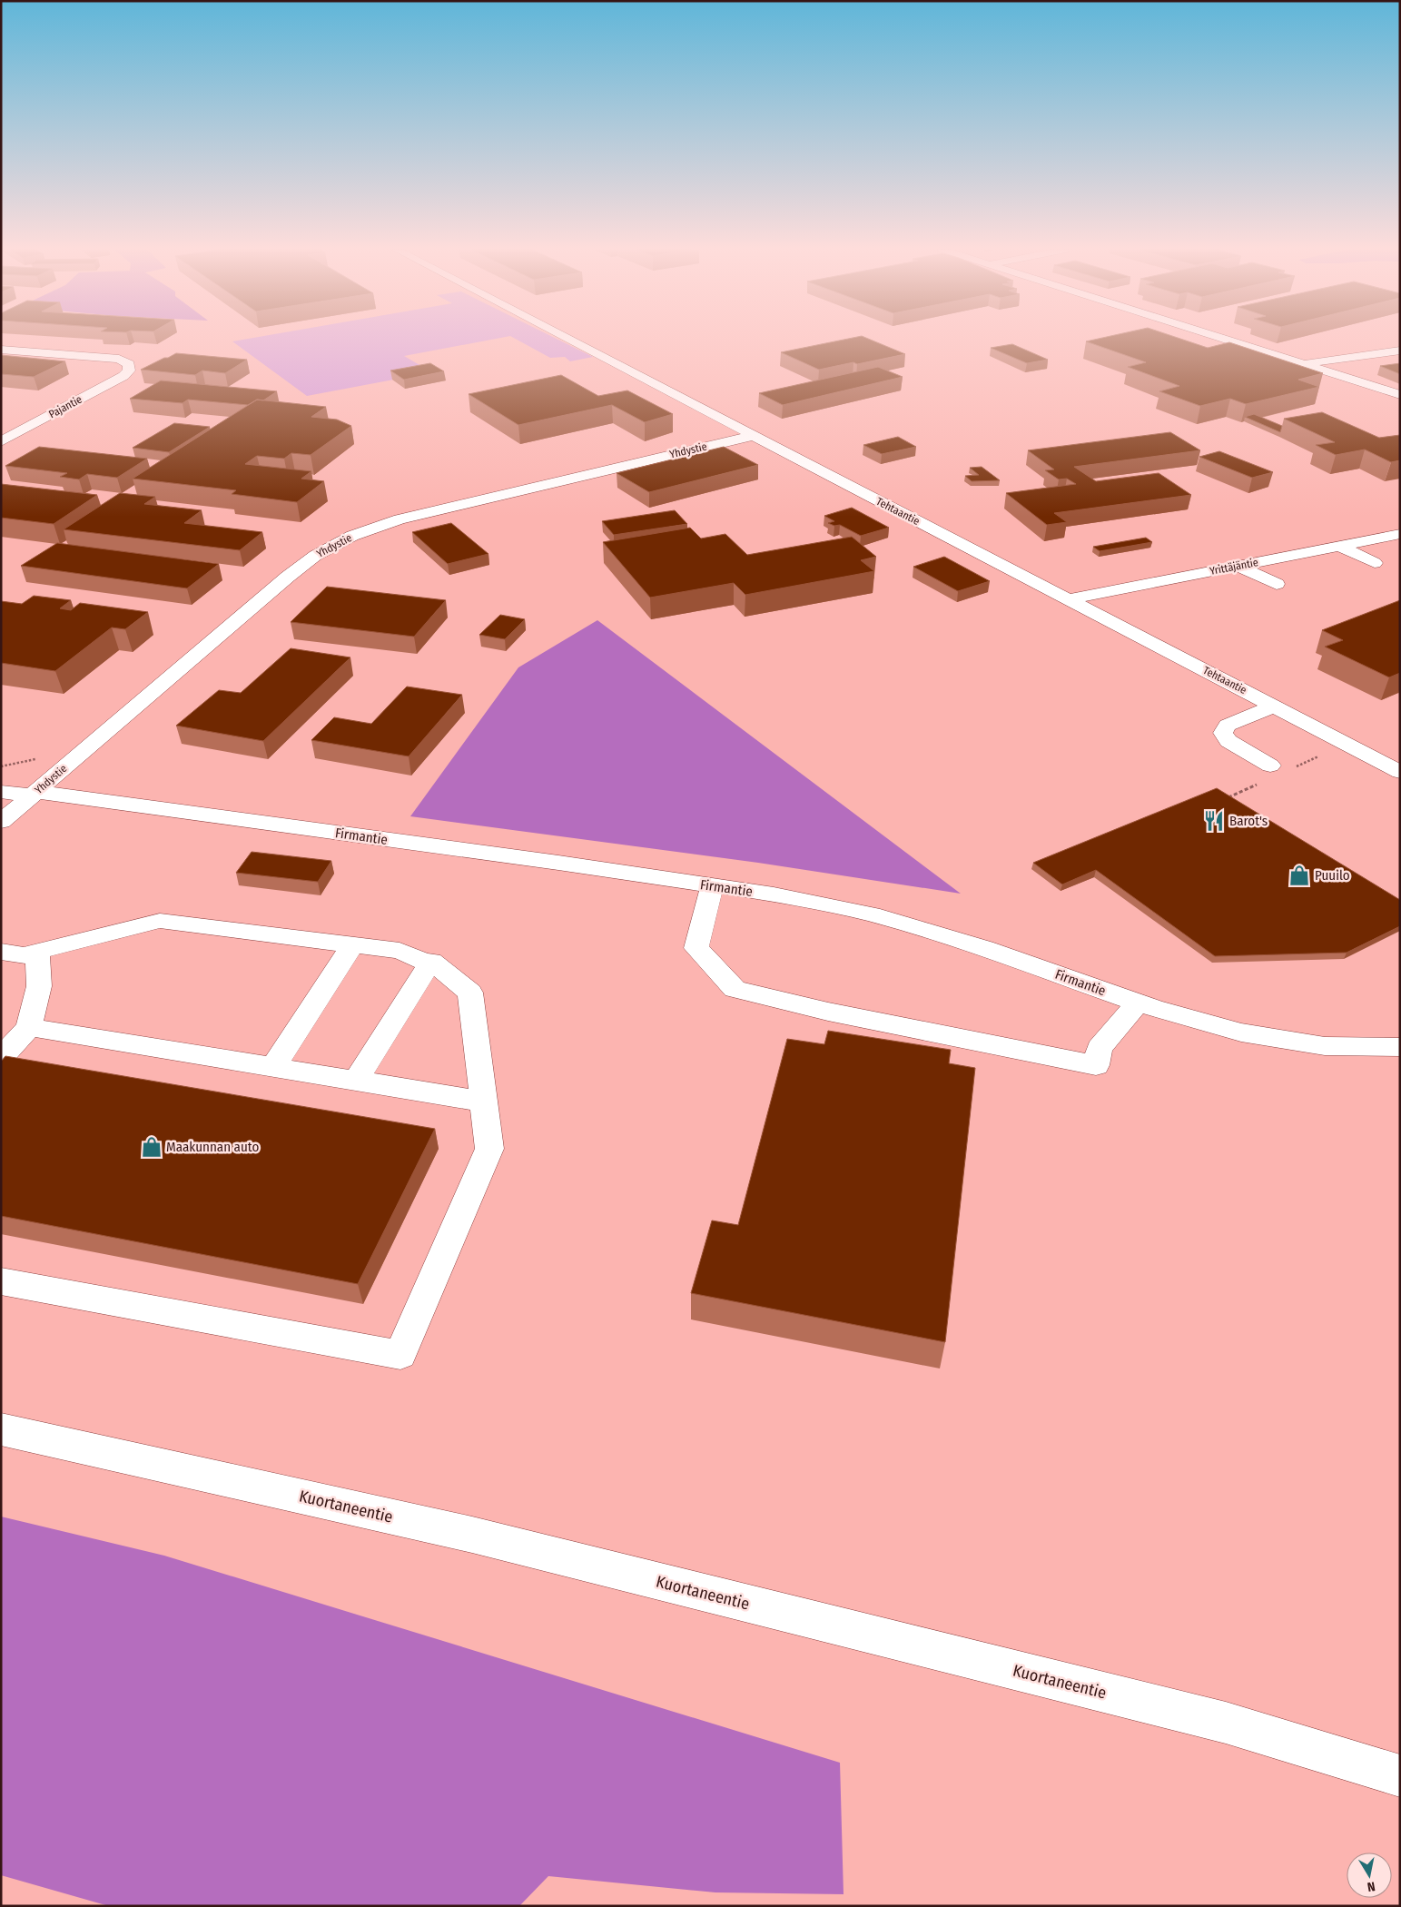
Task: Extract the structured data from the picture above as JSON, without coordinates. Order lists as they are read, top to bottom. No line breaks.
{"streets":{"main road":["Pajantie","Yhdystie","Tehtaantie","Yrittäjäntie","Firmantie","Kuortaneentie"]},"crossings":[["Yhdystie","Tehtaantie"],["Yhdystie","Firmantie"],["Tehtaantie","Yrittäjäntie"]],"places":{"restaurant":["Barot's"],"shop":["Puuilo","Maakunnan auto"]},"north":"bottom"}
